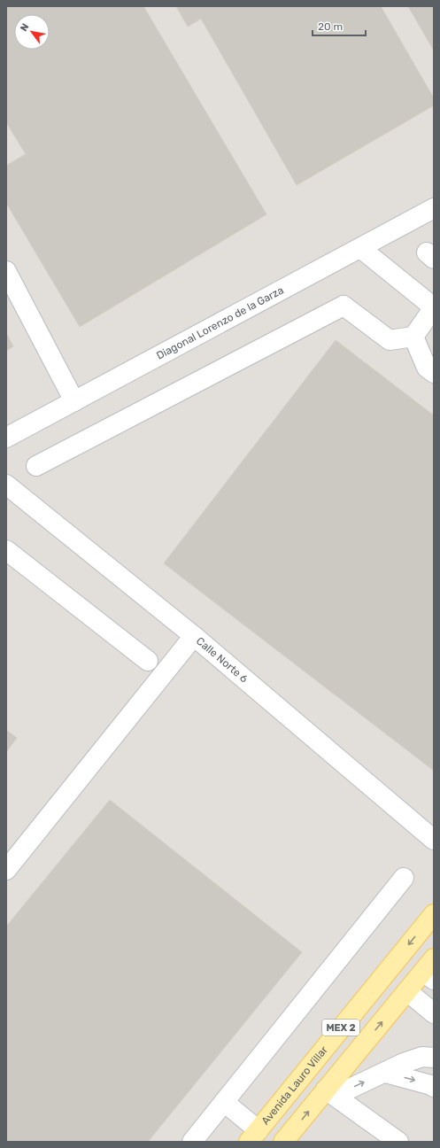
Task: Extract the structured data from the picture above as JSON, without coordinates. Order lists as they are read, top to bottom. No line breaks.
{"streets":{"main road":["MEX 2","Avenida Lauro Villar"],"street":["Diagonal Lorenzo de la Garza","Calle Norte 6"]},"scale_bar":"20 m","north":"top left"}
